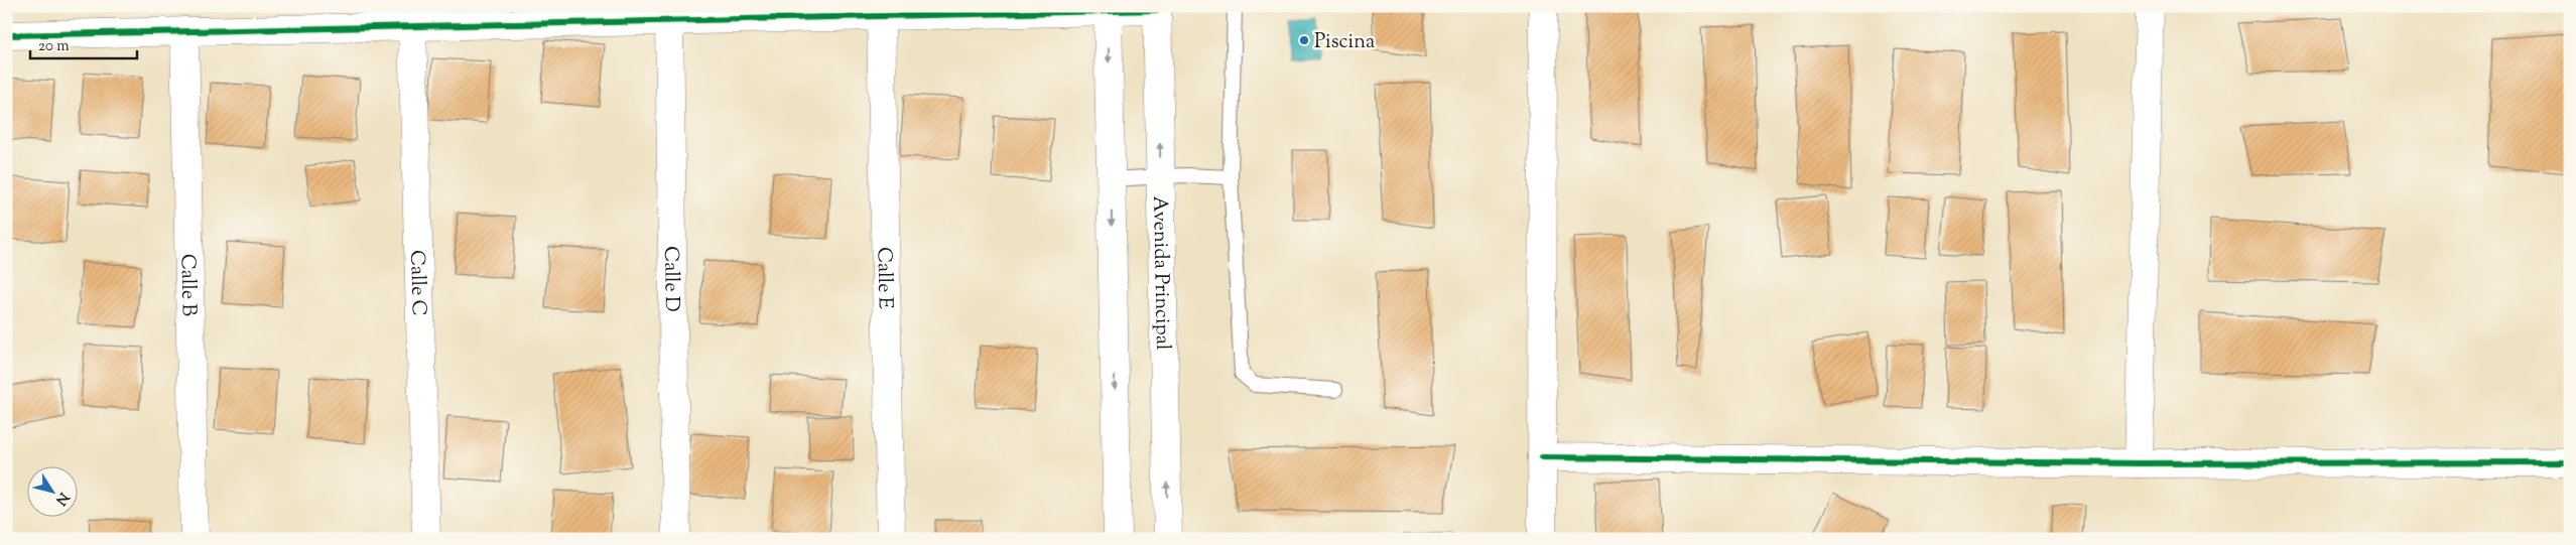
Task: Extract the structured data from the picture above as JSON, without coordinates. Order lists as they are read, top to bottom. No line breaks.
{"streets":{"street":["Avenida Principal","Calle E","Calle D","Calle C","Calle B"]},"places":["Piscina"],"scale_bar":"20 m","north":"bottom right"}
